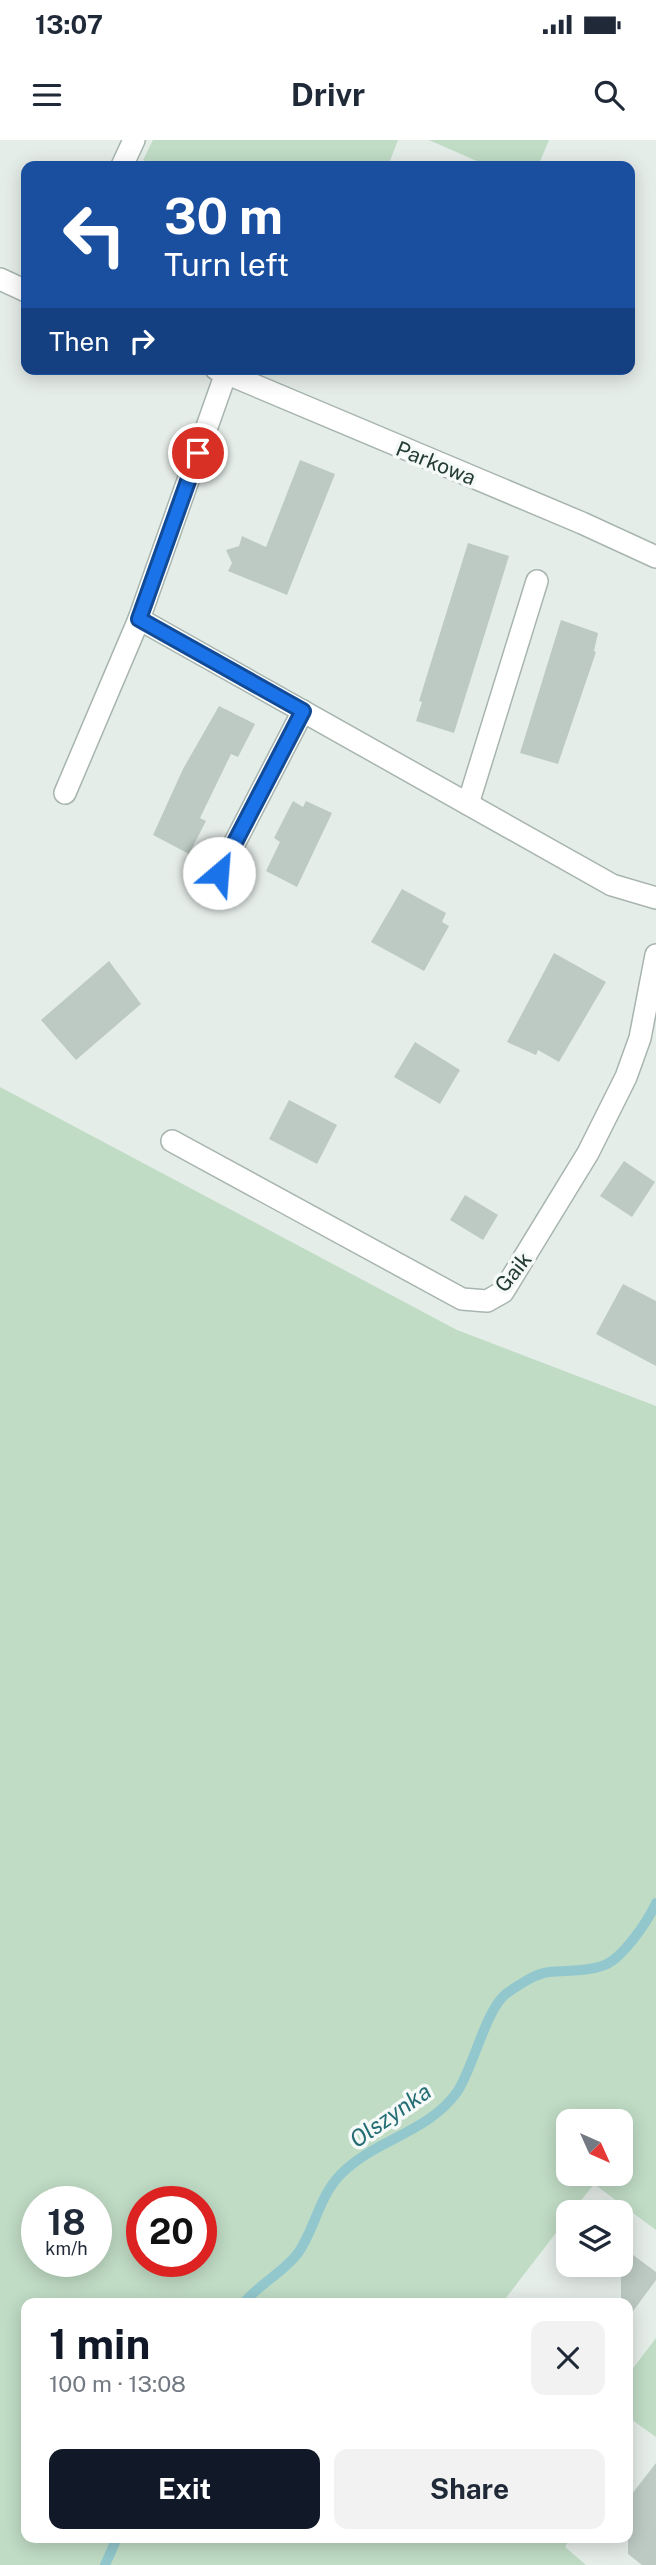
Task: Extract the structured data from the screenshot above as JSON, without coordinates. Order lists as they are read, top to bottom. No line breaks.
{"streets":{"street":["Parkowa","Gaik"]},"water":["Olszynka"],"north":"bottom right","page":{"status":"13:07","header":"Drivr","turn":["30 m","Turn left"],"then":"Then","speed":"18 km/h","limit":"20","heading":["1 min","100 m · 13:08"],"buttons":["Exit","Share"]}}
